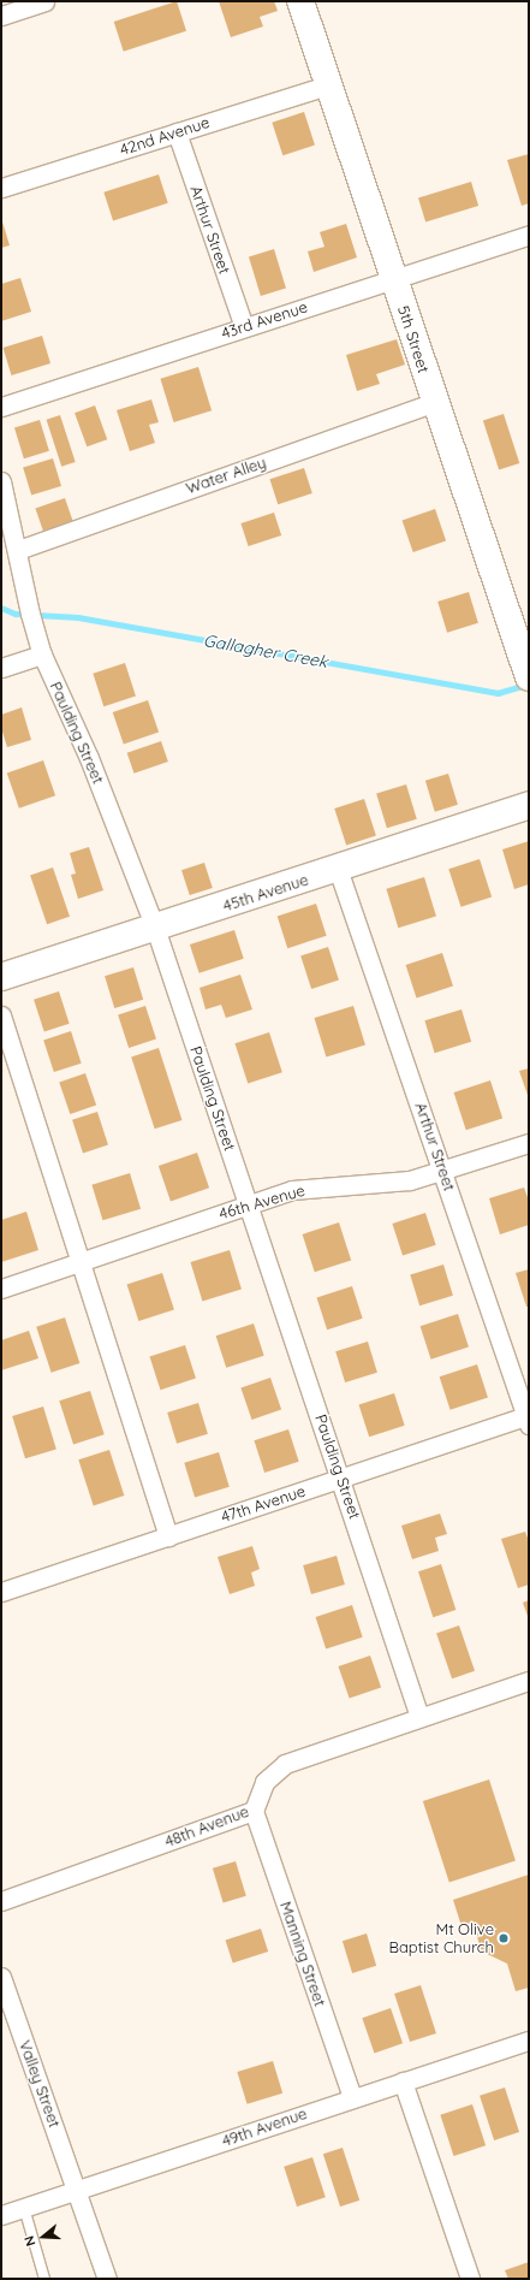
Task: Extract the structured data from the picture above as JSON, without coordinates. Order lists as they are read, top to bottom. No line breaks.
{"streets":{"street":["42nd Avenue","Arthur Street","43rd Avenue","5th Street","Water Alley","Paulding Street","45th Avenue","46th Avenue","47th Avenue","48th Avenue","Manning Street","Valley Street","49th Avenue"]},"crossings":[["42nd Avenue","Arthur Street"],["42nd Avenue","5th Street"],["Arthur Street","43rd Avenue"],["Arthur Street","45th Avenue"],["Arthur Street","46th Avenue"],["Arthur Street","47th Avenue"],["43rd Avenue","5th Street"],["5th Street","Water Alley"],["Water Alley","Paulding Street"],["Paulding Street","45th Avenue"],["Paulding Street","46th Avenue"],["Paulding Street","47th Avenue"],["Paulding Street","48th Avenue"],["48th Avenue","Manning Street"],["Manning Street","49th Avenue"],["Valley Street","49th Avenue"]],"water":["Gallagher Creek"],"places":["Mt Olive Baptist Church"],"north":"left"}
